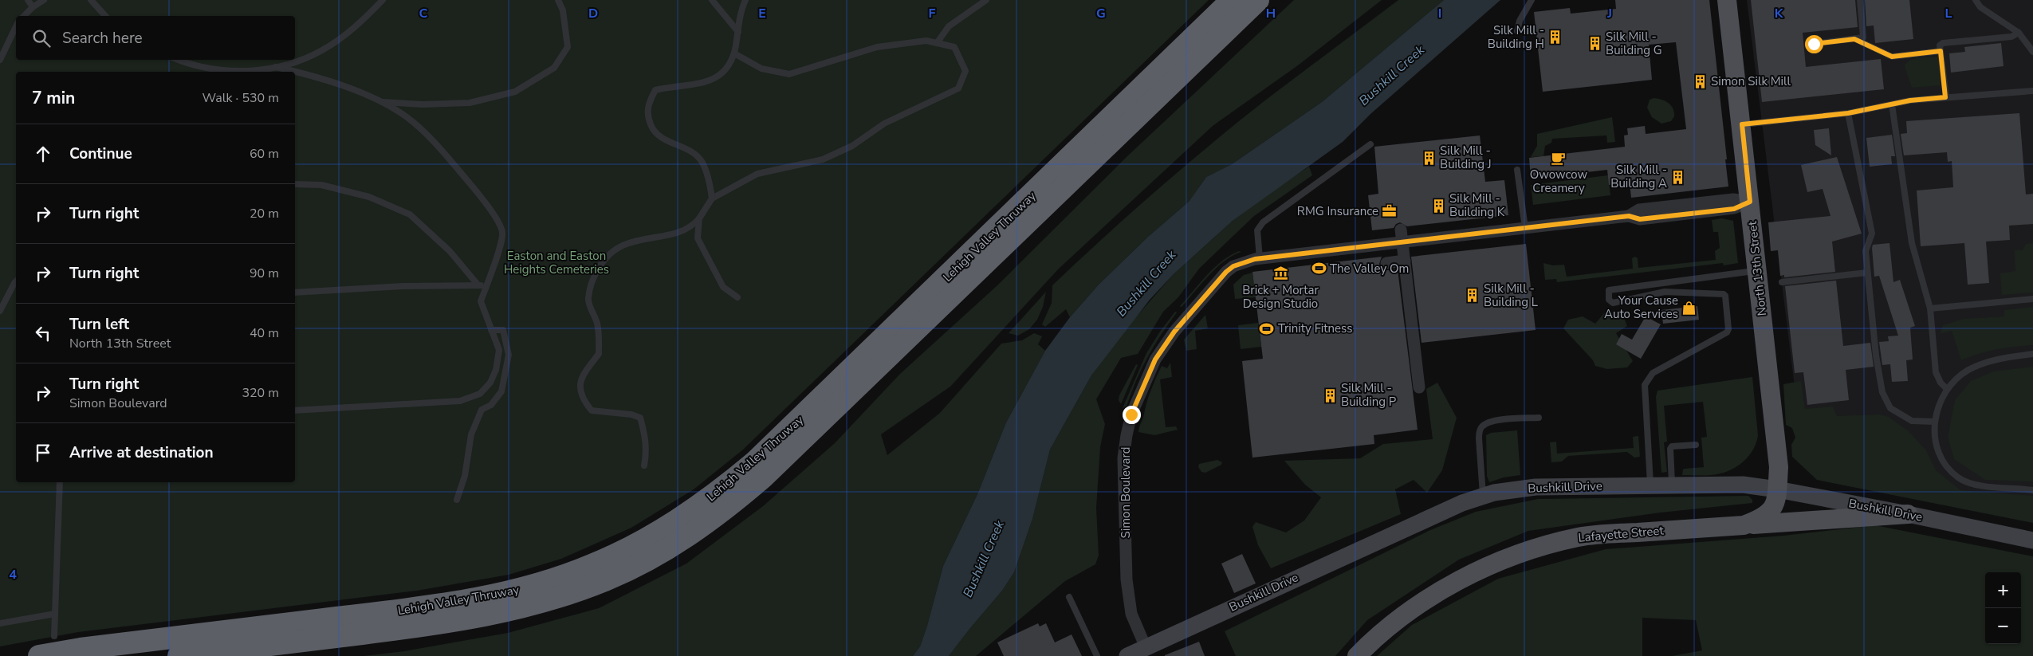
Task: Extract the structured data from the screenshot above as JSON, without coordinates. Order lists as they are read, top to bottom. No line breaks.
{"streets":{"highway":["Lehigh Valley Thruway"],"main road":["North 13th Street","Lafayette Street"],"street":["Bushkill Drive","Simon Boulevard"]},"crossings":[["North 13th Street","Bushkill Drive"],["North 13th Street","Simon Boulevard"],["North 13th Street","Lafayette Street"],["Bushkill Drive","Simon Boulevard"],["Bushkill Drive","Lafayette Street"]],"water":["Bushkill Creek"],"parks":["Easton and Easton Heights Cemeteries"],"places":{"building":["Silk Mill - Building H","Silk Mill - Building G","Simon Silk Mill","Silk Mill - Building J","Silk Mill - Building A","Silk Mill - Building K","Silk Mill - Building L","Silk Mill - Building P"],"cafe":["Owowcow Creamery"],"office":["RMG Insurance"],"sports":["The Valley Om","Trinity Fitness"],"museum":["Brick + Mortar Design Studio"],"shop":["Your Cause Auto Services"]},"page":{"search":"Search here","heading":["7 min","Walk · 530 m"],"list":[["Continue","60 m"],["Turn right","20 m"],["Turn right","90 m"],["Turn left","North 13th Street","40 m"],["Turn right","Simon Boulevard","320 m"],"Arrive at destination"],"map_buttons":["+","−"]},"grid":{"columns":["C","D","E","F","G","H","I","J","K","L"],"rows":["4"]}}
